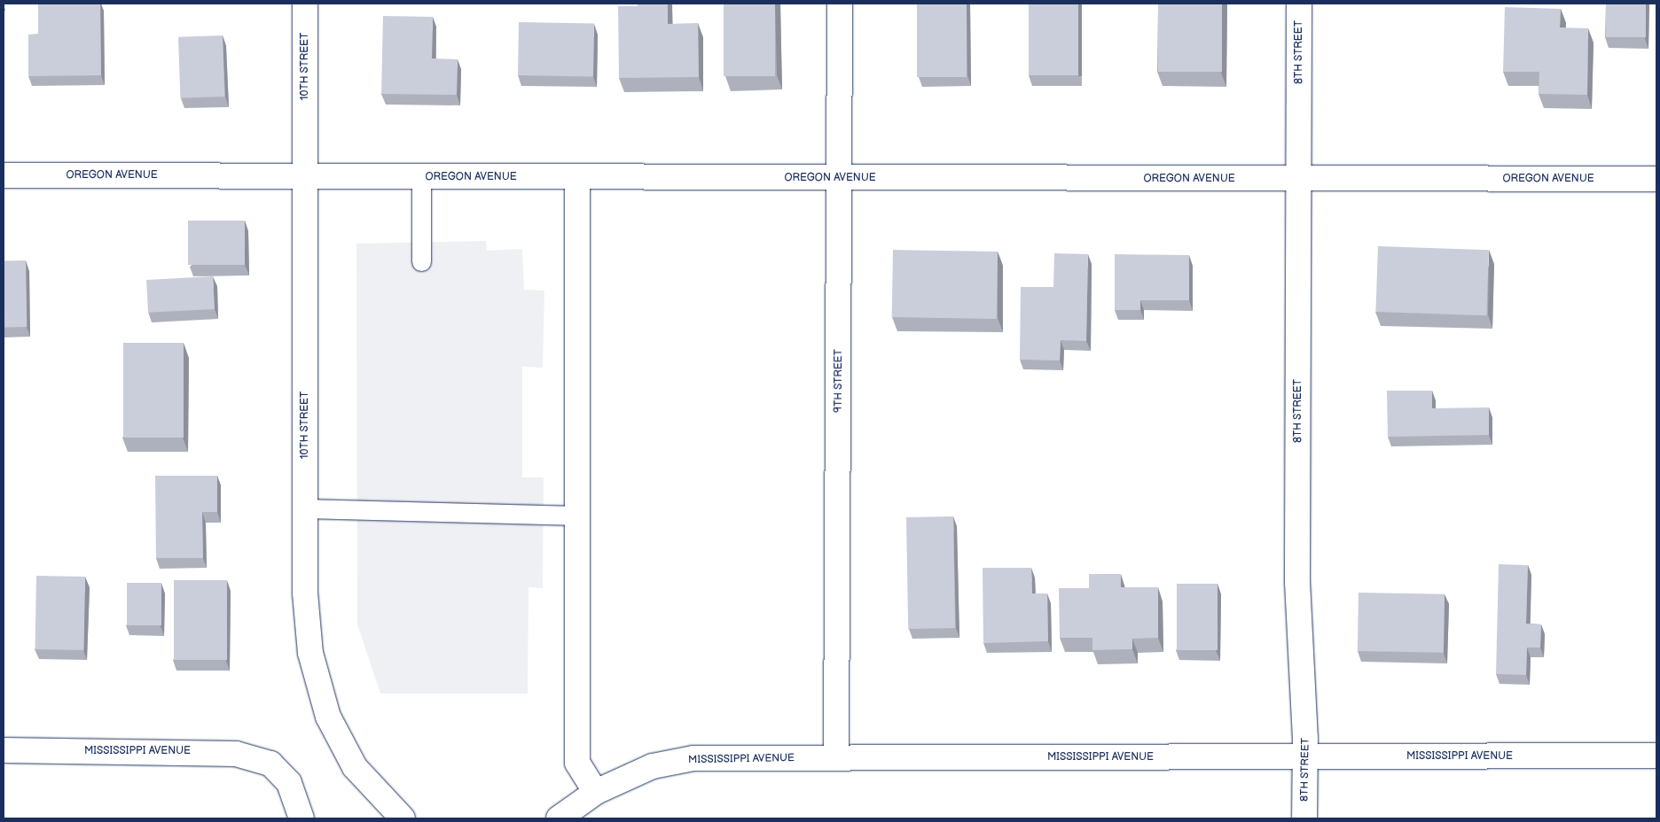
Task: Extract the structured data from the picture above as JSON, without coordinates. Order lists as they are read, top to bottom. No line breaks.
{"streets":{"street":["8TH STREET","10TH STREET","OREGON AVENUE","9TH STREET","MISSISSIPPI AVENUE"]},"crossings":[["8TH STREET","OREGON AVENUE"],["8TH STREET","MISSISSIPPI AVENUE"],["10TH STREET","OREGON AVENUE"],["OREGON AVENUE","9TH STREET"],["9TH STREET","MISSISSIPPI AVENUE"]]}
